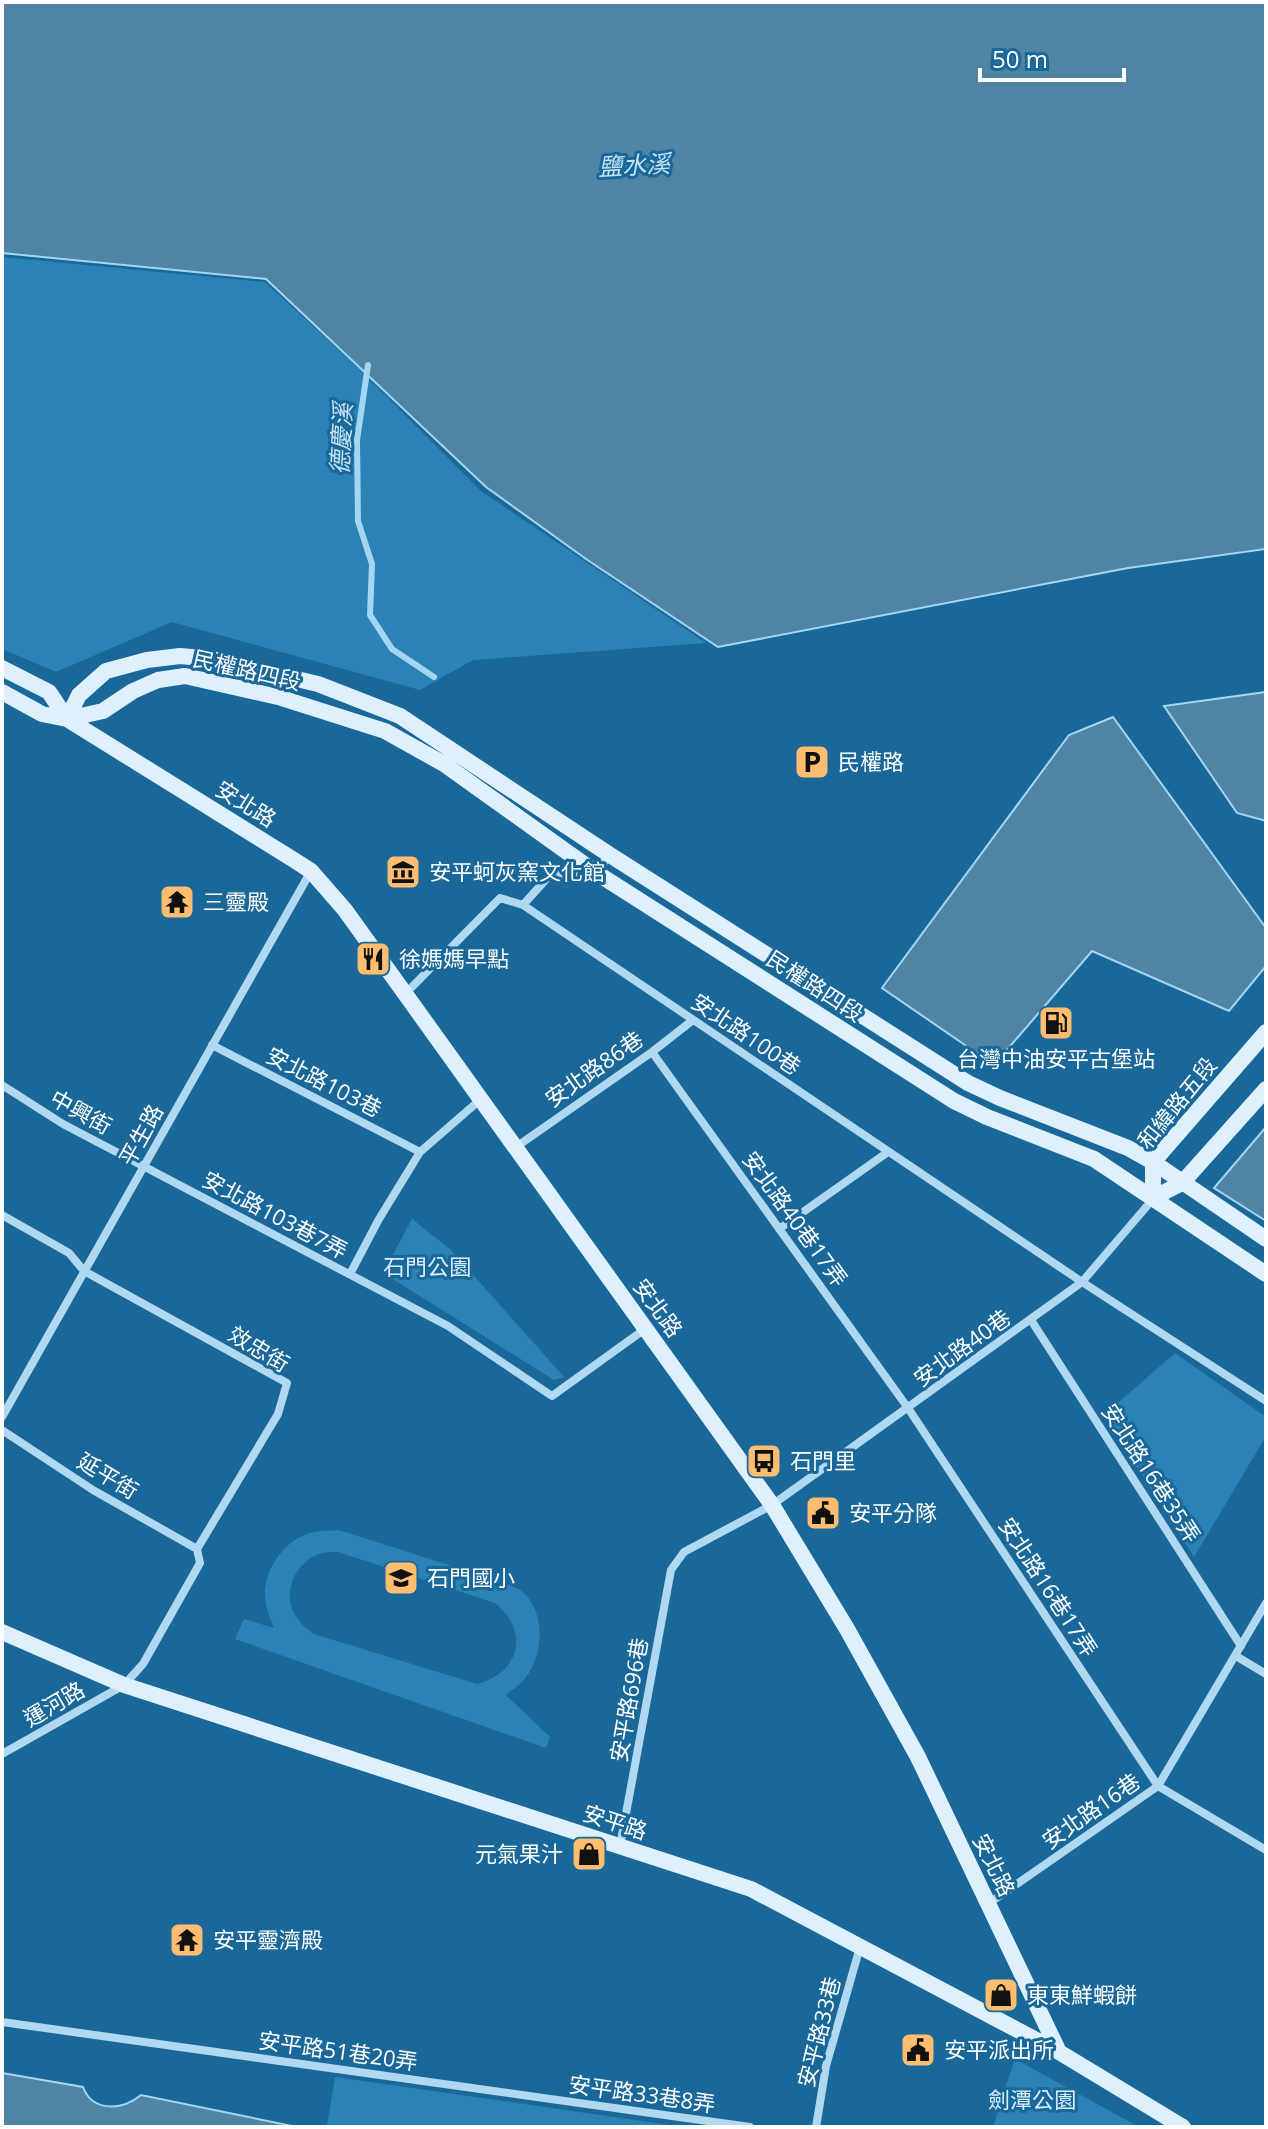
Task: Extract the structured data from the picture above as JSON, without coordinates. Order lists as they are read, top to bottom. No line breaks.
{"streets":{"street":["民權路四段","安北路","安北路100巷","安北路86巷","安北路103巷","和緯路五段","中興街","平生路","安北路103巷7弄","安北路40巷17弄","安北路40巷","效忠街","安北路16巷35弄","延平街","安北路16巷17弄","安平路696巷","運河路","安北路16巷","安平路","安平路33巷","安平路51巷20弄","安平路33巷8弄"]},"crossings":[["民權路四段","安北路"],["民權路四段","和緯路五段"],["民權路四段","安北路40巷"],["安北路","安北路86巷"],["安北路","平生路"],["安北路","安北路103巷7弄"],["安北路","安北路40巷"],["安北路","安北路16巷"],["安北路","安平路"],["安北路100巷","安北路86巷"],["安北路100巷","安北路40巷"],["安北路86巷","安北路40巷17弄"],["安北路103巷","平生路"],["和緯路五段","安北路40巷"],["中興街","平生路"],["中興街","安北路103巷7弄"],["平生路","安北路103巷7弄"],["平生路","效忠街"],["安北路40巷17弄","安北路40巷"],["安北路40巷17弄","安北路16巷17弄"],["安北路40巷","安北路16巷35弄"],["安北路40巷","安北路16巷17弄"],["安北路40巷","安平路696巷"],["效忠街","延平街"],["效忠街","運河路"],["效忠街","安平路"],["安北路16巷35弄","安北路16巷"],["安北路16巷17弄","安北路16巷"],["安平路696巷","安平路"],["運河路","安平路"],["安平路","安平路33巷"],["安平路51巷20弄","安平路33巷8弄"]],"water":["鹽水溪","德慶溪"],"parks":["石門公園","劍潭公園"],"places":{"parking":["民權路"],"museum":["安平蚵灰窯文化館"],"temple":["三靈殿","安平靈濟殿"],"restaurant":["徐媽媽早點"],"fuel station":["台灣中油安平古堡站"],"bus stop":["石門里"],"public building":["安平分隊","安平派出所"],"school or university":["石門國小"],"shop":["元氣果汁","東東鮮蝦餅"]},"scale_bar":"50 m"}
